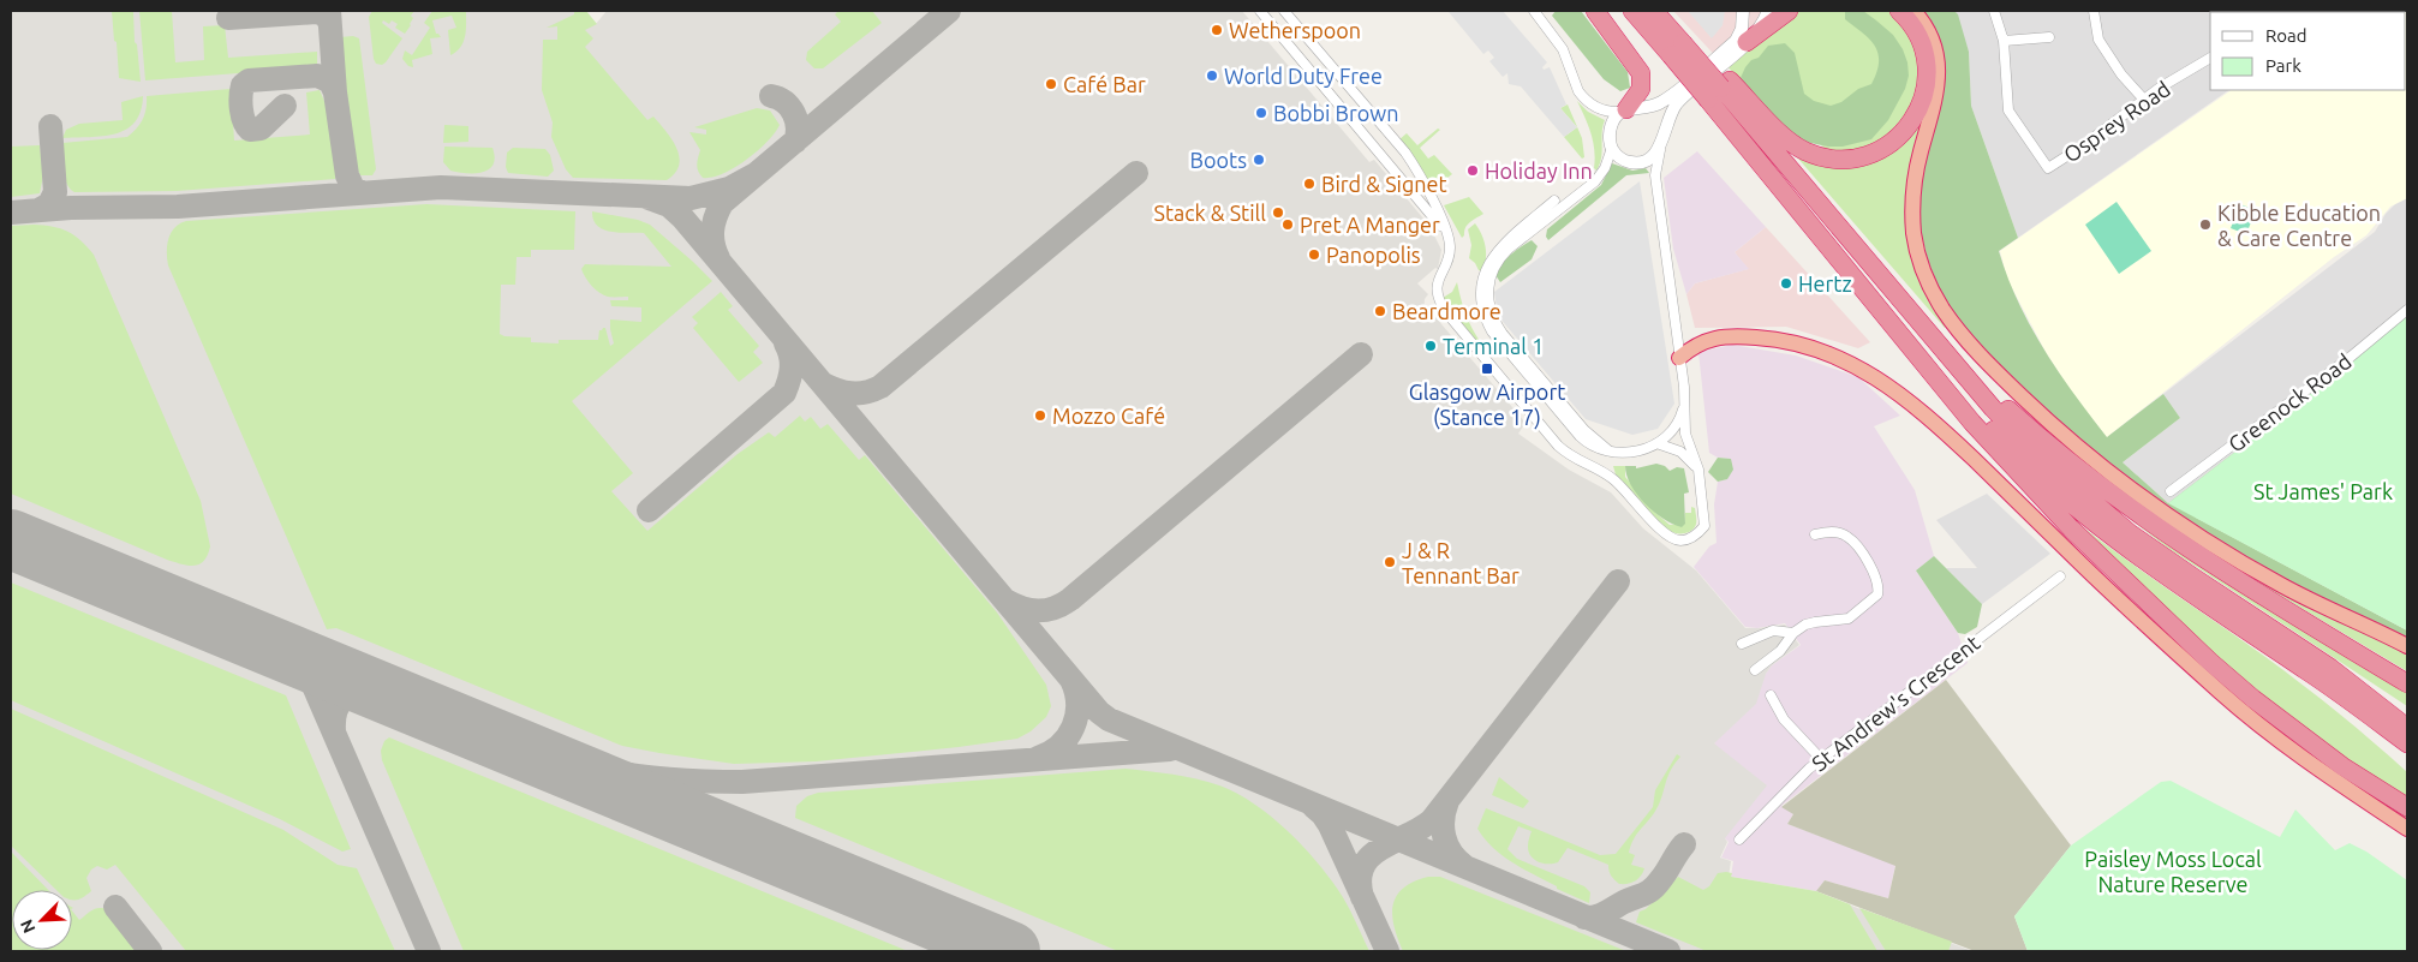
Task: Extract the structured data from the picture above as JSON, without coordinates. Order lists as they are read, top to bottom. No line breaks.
{"streets":{"street":["Osprey Road","Greenock Road","St Andrew's Crescent"]},"parks":["St James' Park","Paisley Moss Local Nature Reserve"],"places":{"other":["Wetherspoon","World Duty Free","Café Bar","Bobbi Brown","Boots","Holiday Inn","Bird & Signet","Stack & Still","Pret A Manger","Kibble Education & Care Centre","Panopolis","Hertz","Beardmore","Terminal 1","Mozzo Café","J & R Tennant Bar"],"transit":["Glasgow Airport (Stance 17)"]},"legend":["Road","Park"],"north":"bottom left"}
